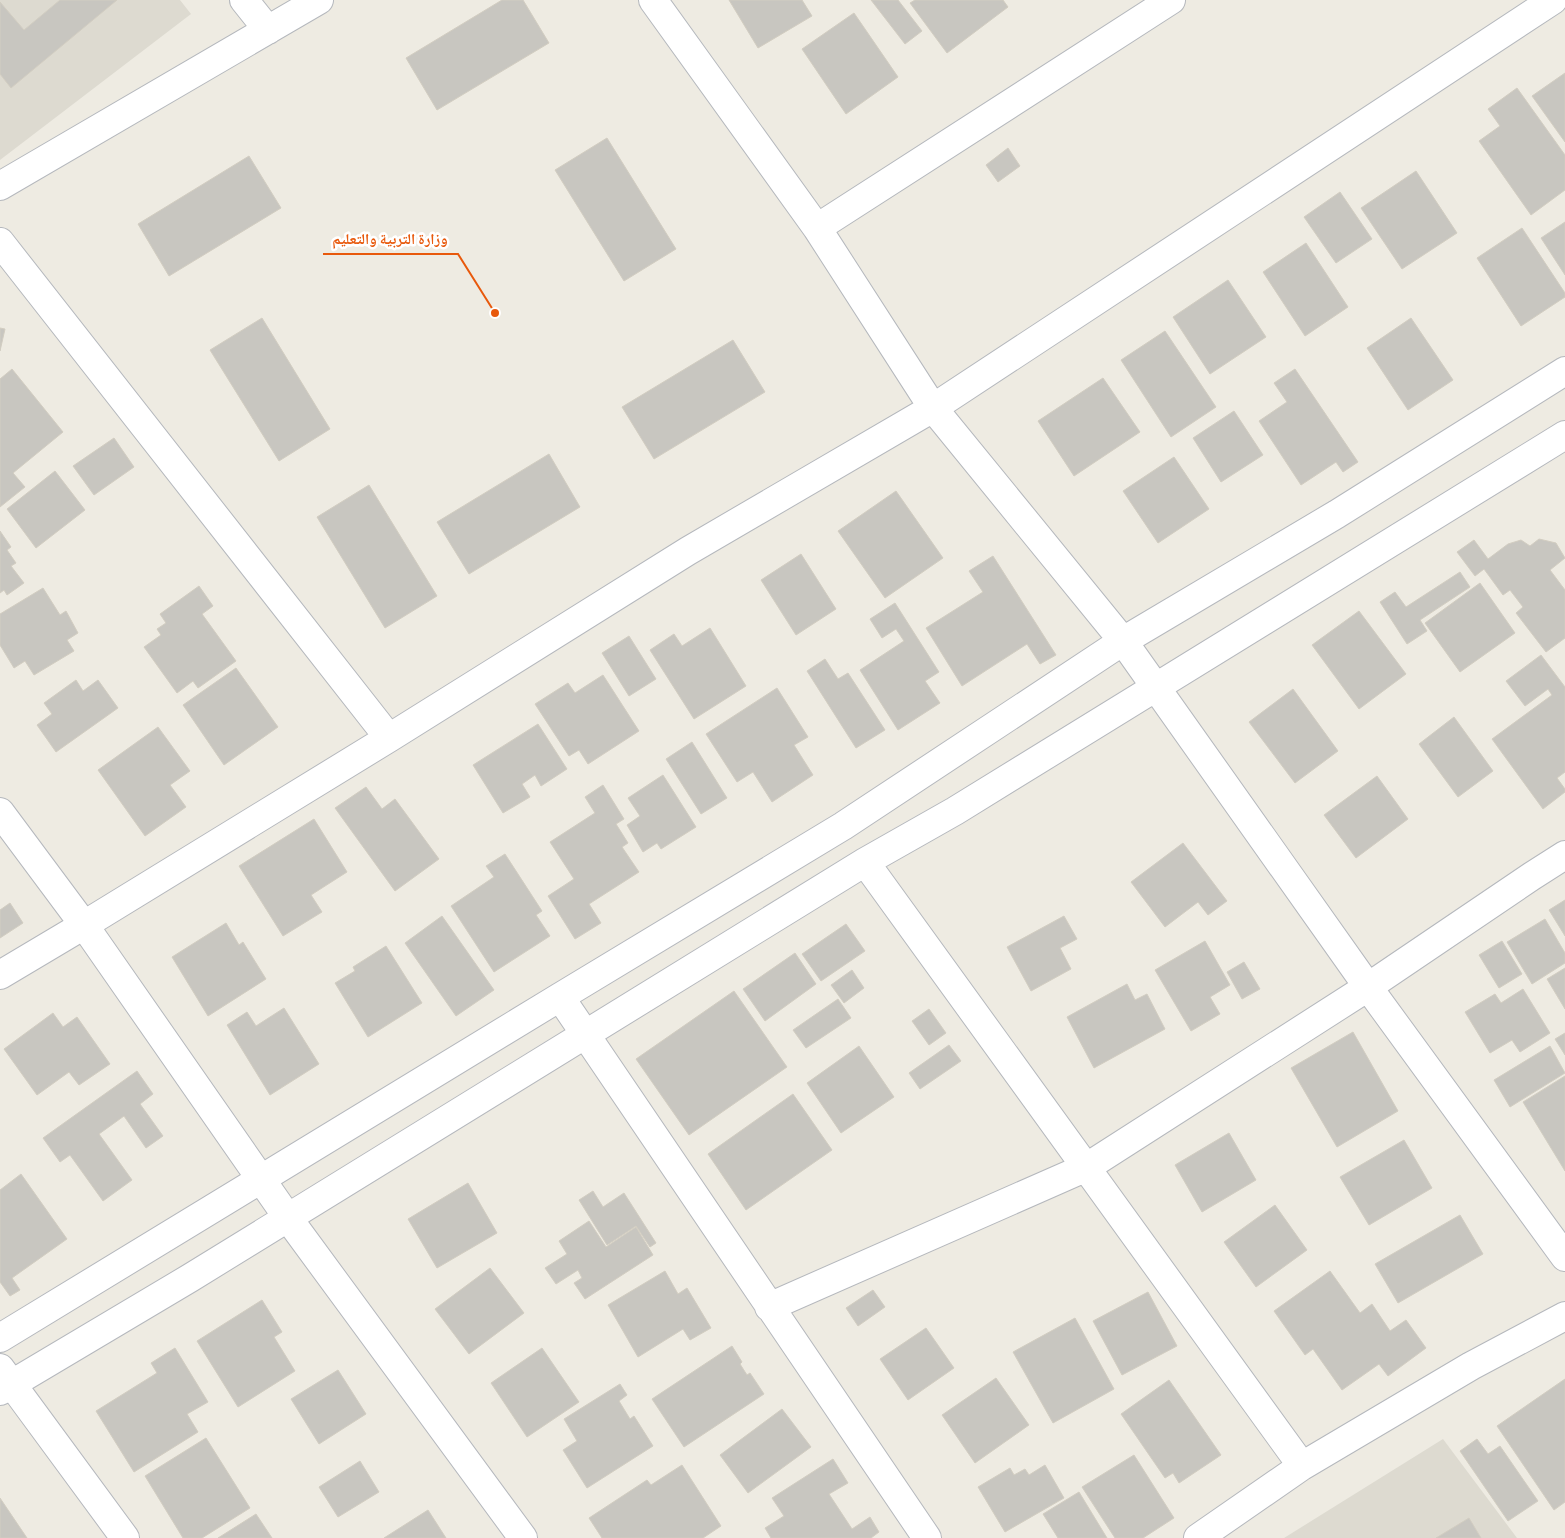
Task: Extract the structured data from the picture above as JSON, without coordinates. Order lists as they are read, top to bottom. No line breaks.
{"places":["وزارة التربية والتعليم"]}
